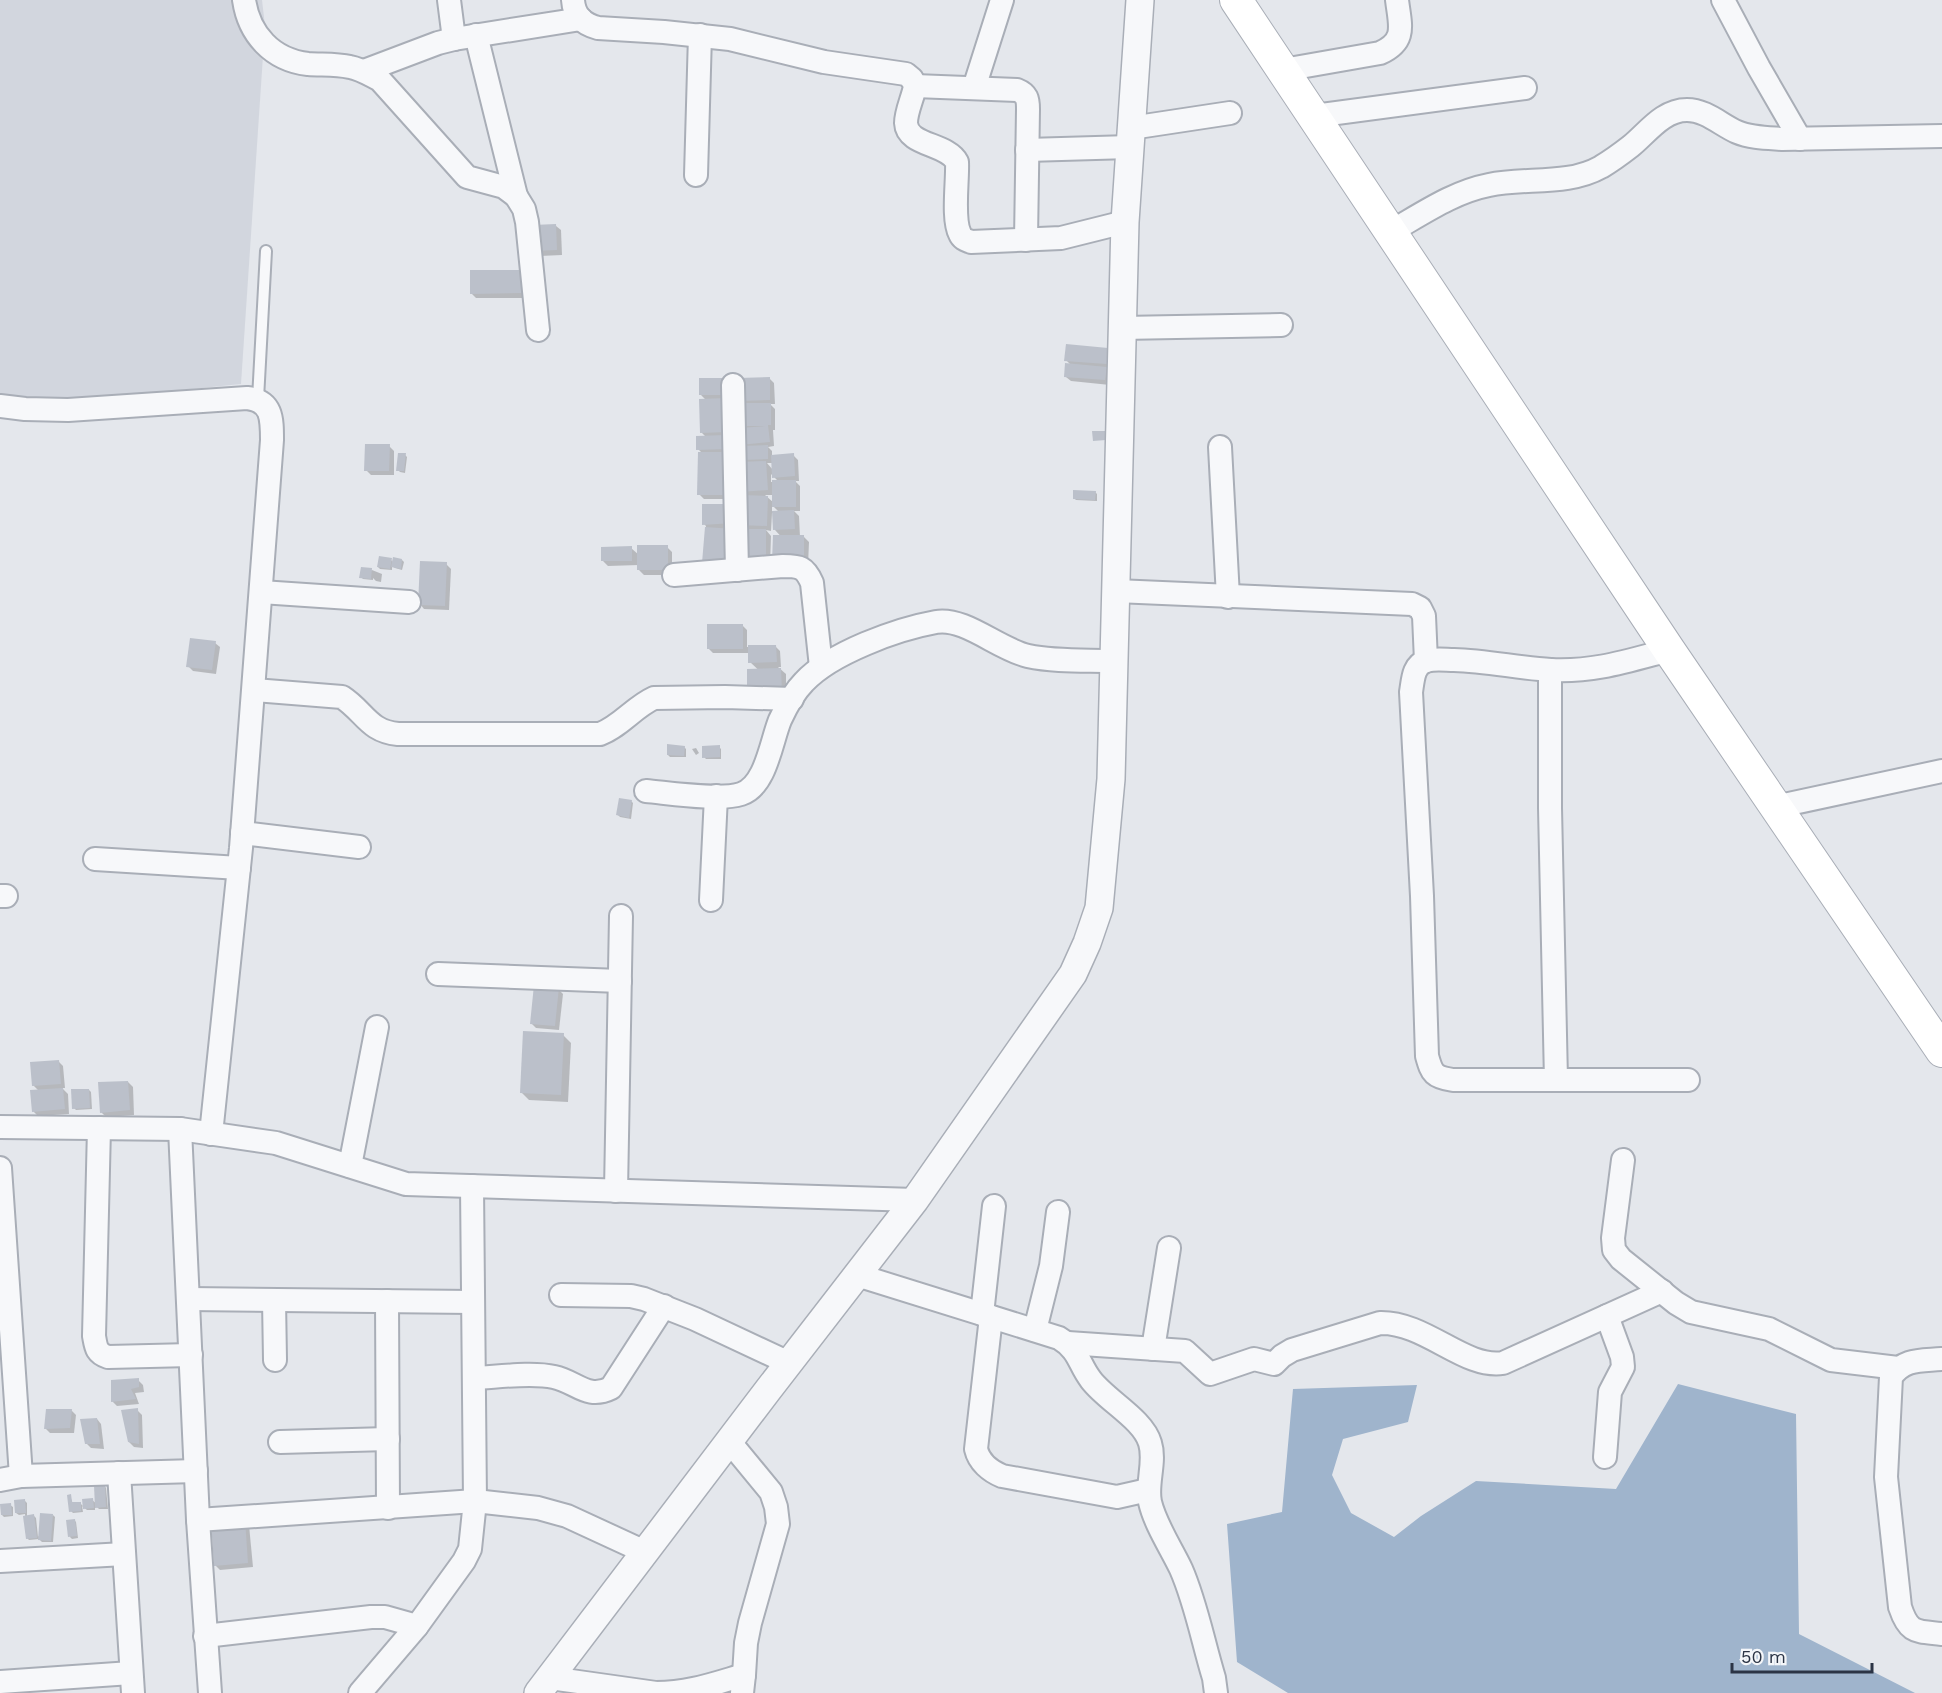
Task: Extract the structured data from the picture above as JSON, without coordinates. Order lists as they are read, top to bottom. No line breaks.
{"scale_bar":"50 m"}
